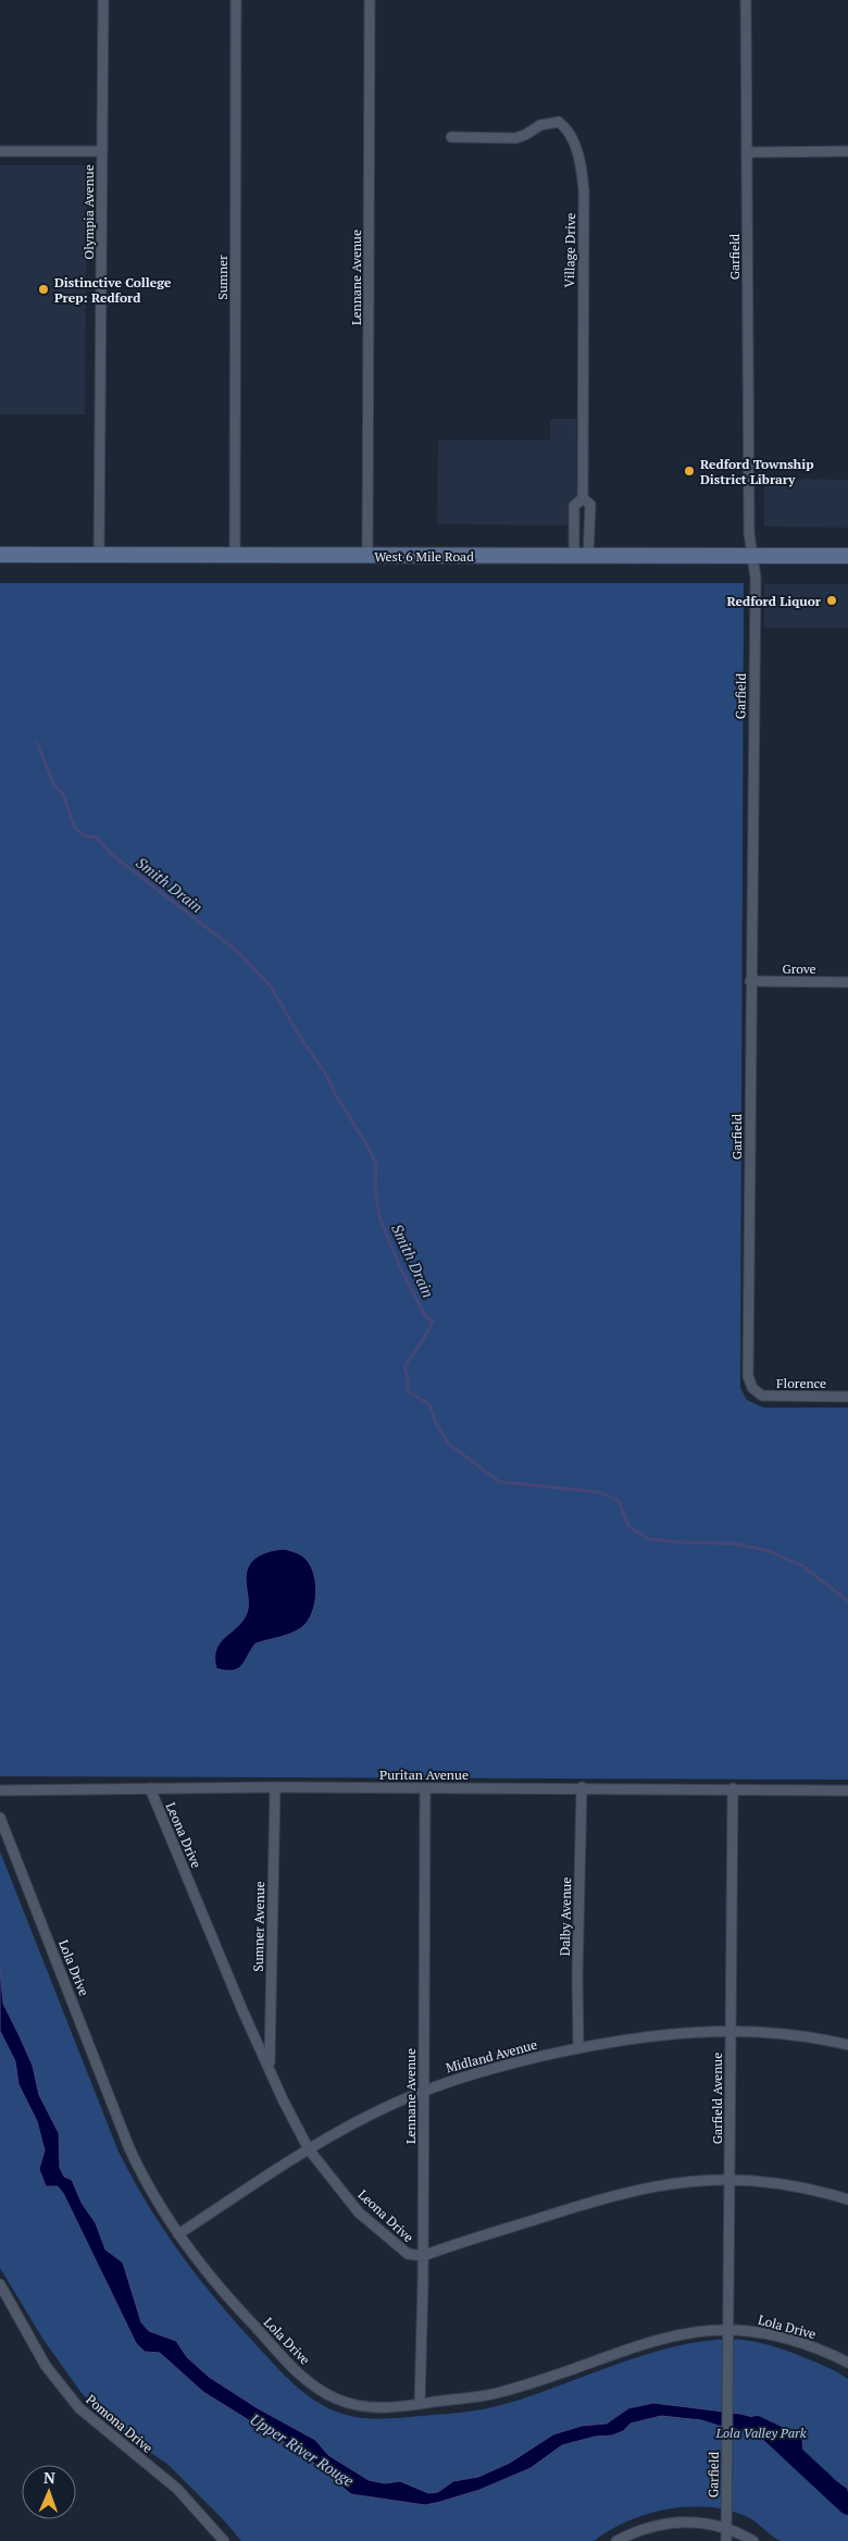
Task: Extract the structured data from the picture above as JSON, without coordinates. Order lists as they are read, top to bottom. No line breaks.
{"streets":{"main road":["West 6 Mile Road"],"street":["Olympia Avenue","Village Drive","Garfield","Sumner","Lennane Avenue","Grove","Florence","Puritan Avenue","Leona Drive","Dalby Avenue","Sumner Avenue","Lola Drive","Midland Avenue","Garfield Avenue","Pomona Drive"]},"crossings":[["Olympia Avenue","West 6 Mile Road"],["Village Drive","West 6 Mile Road"],["Garfield","West 6 Mile Road"],["Garfield","Grove"],["Garfield","Florence"],["Garfield","Garfield Avenue"],["Sumner","West 6 Mile Road"],["Lennane Avenue","West 6 Mile Road"],["Lennane Avenue","Puritan Avenue"],["Lennane Avenue","Leona Drive"],["Lennane Avenue","Lola Drive"],["Lennane Avenue","Midland Avenue"],["Puritan Avenue","Leona Drive"],["Puritan Avenue","Dalby Avenue"],["Puritan Avenue","Sumner Avenue"],["Puritan Avenue","Garfield Avenue"],["Leona Drive","Sumner Avenue"],["Leona Drive","Midland Avenue"],["Leona Drive","Garfield Avenue"],["Dalby Avenue","Midland Avenue"],["Lola Drive","Midland Avenue"],["Lola Drive","Garfield Avenue"],["Midland Avenue","Garfield Avenue"]],"water":["Smith Drain","Upper River Rouge"],"parks":["Lola Valley Park"],"places":["Distinctive College Prep: Redford","Redford Township District Library","Redford Liquor"],"north":"top"}
